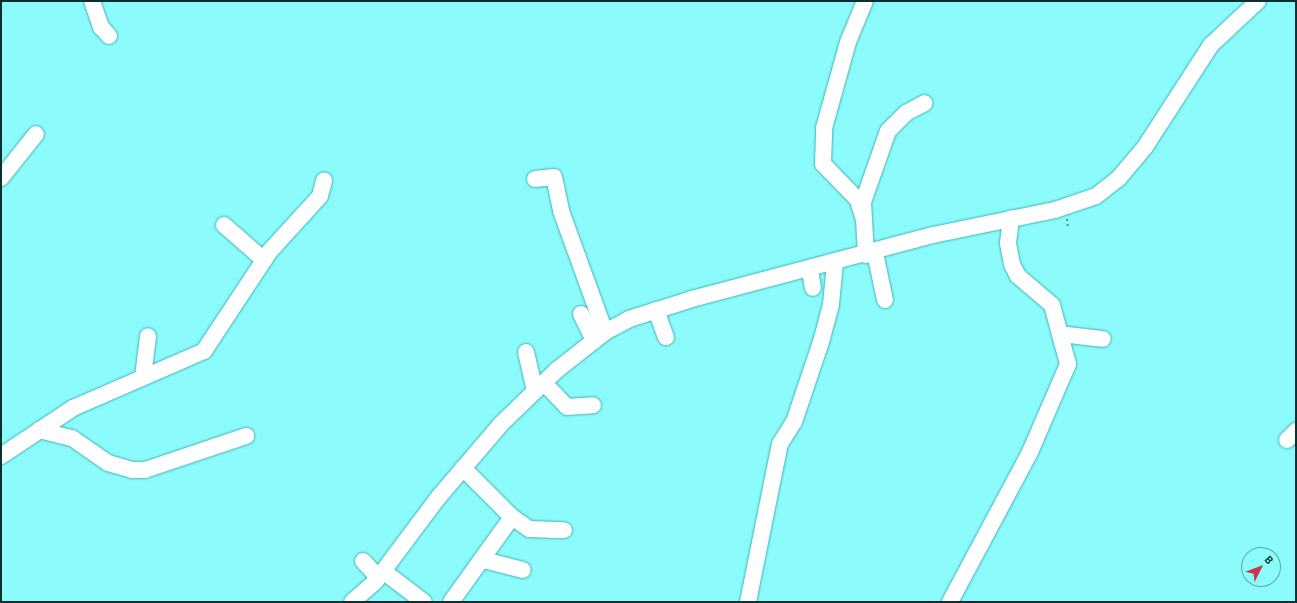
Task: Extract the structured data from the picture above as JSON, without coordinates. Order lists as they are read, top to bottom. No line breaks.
{"north":"top right"}
